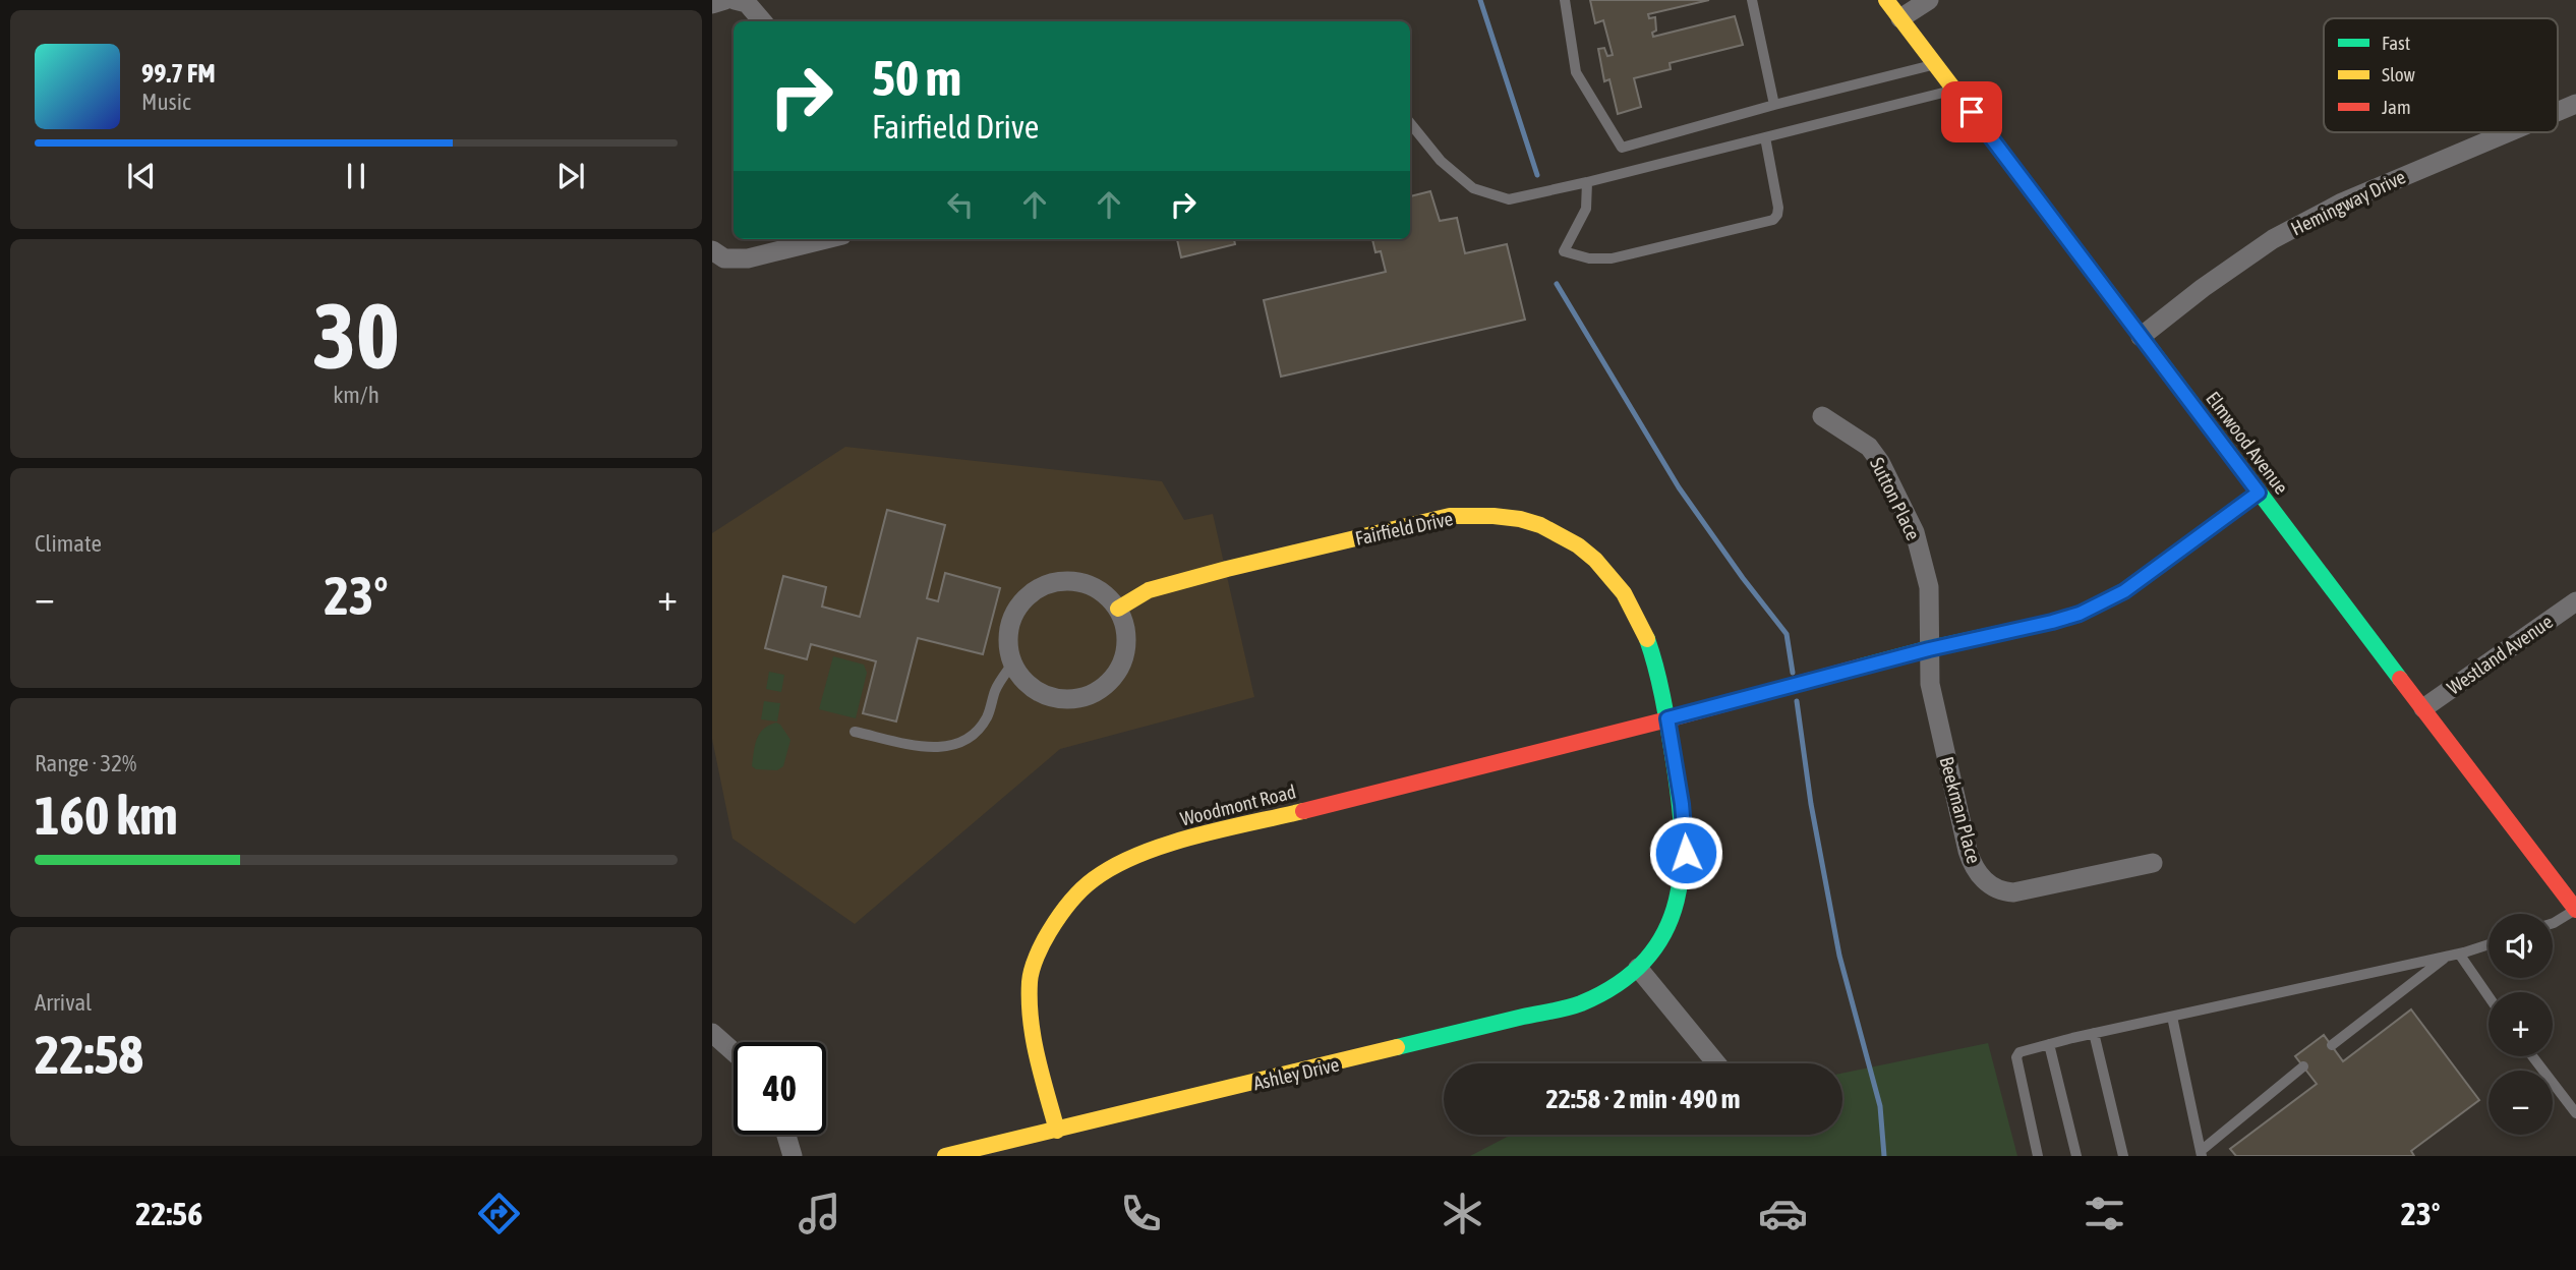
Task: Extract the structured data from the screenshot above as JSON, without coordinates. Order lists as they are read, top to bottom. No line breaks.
{"streets":{"street":["Hemingway Drive","Elmwood Avenue","Sutton Place","Fairfield Drive","Westland Avenue","Woodmont Road","Beekman Place","Ashley Drive"]},"crossings":[["Hemingway Drive","Elmwood Avenue"],["Elmwood Avenue","Westland Avenue"],["Sutton Place","Beekman Place"],["Fairfield Drive","Woodmont Road"],["Fairfield Drive","Ashley Drive"],["Woodmont Road","Ashley Drive"]],"legend":["Fast","Slow","Jam"],"page":{"turn":["50 m","Fairfield Drive"],"song":["99.7 FM","Music"],"tile":[["30","km/h"],"Climate",["Range · 32%","160 km"],["Arrival","22:58"]],"heat":["−","23°","+"],"map_buttons":["+","−"],"limit":"40","trip":"22:58 · 2 min · 490 m","tabs":["22:56","23°"]}}
